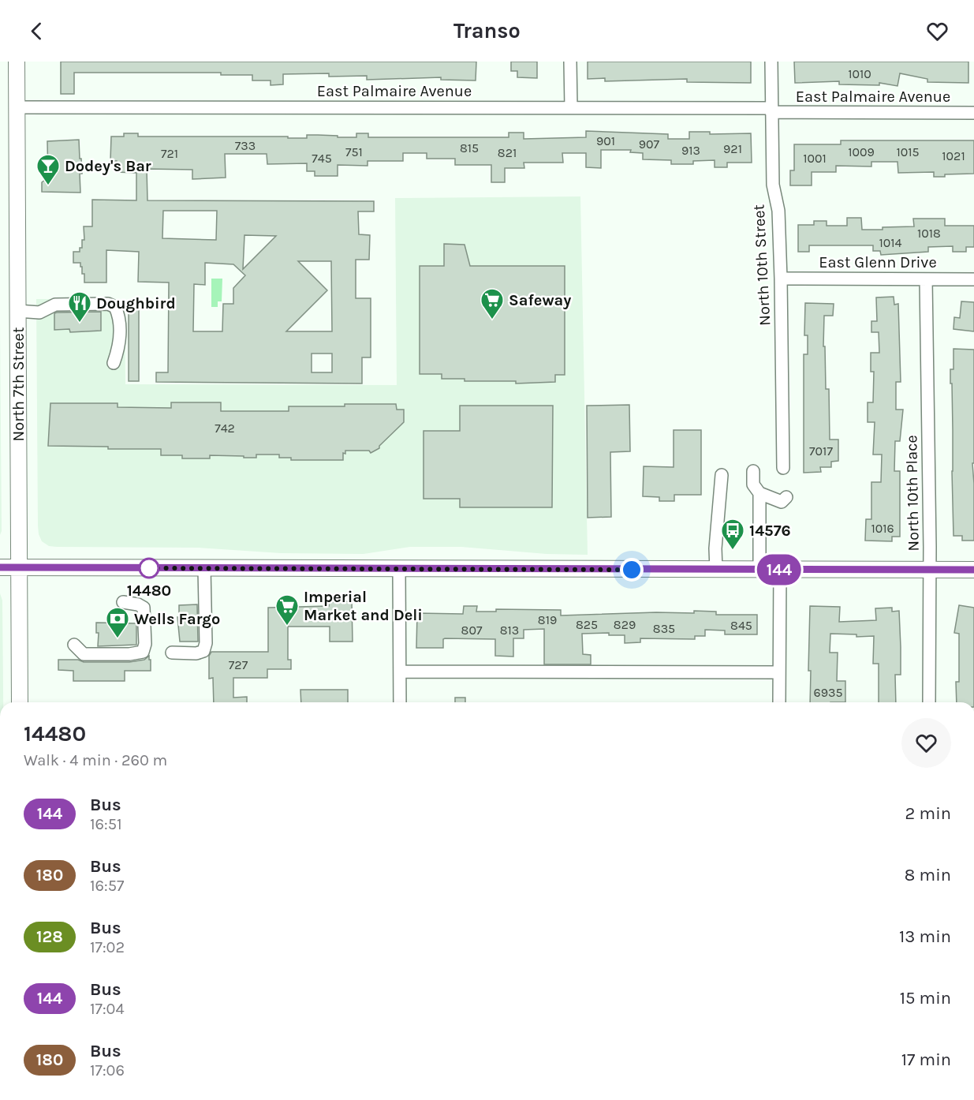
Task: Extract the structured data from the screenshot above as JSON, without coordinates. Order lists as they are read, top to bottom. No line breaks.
{"streets":{"main road":["North 7th Street"],"street":["East Palmaire Avenue","East Glenn Drive","North 10th Street","North 10th Place"]},"crossings":[["East Palmaire Avenue","North 10th Street"],["East Palmaire Avenue","North 7th Street"],["East Glenn Drive","North 10th Street"],["East Glenn Drive","North 10th Place"]],"places":{"bar":["Dodey's Bar"],"supermarket":["Safeway","Imperial Market and Deli"],"restaurant":["Doughbird"],"bus stop":["14576"],"other":["14480"],"bank":["Wells Fargo"]},"lines":["bus line 144"],"house_numbers":["1010","901","907","733","815","921","913","751","1009","1015","821","721","1021","745","1001","1018","1014","742","7017","1016","819","825","829","845","835","807","813","727","6935"],"page":{"header":"Transo","on_map":"144","heading":["14480","Walk · 4 min · 260 m"],"list":[{"mark":"144","name":"Bus","note":"16:51","value":"2 min"},{"mark":"180","name":"Bus","note":"16:57","value":"8 min"},{"mark":"128","name":"Bus","note":"17:02","value":"13 min"},{"mark":"144","name":"Bus","note":"17:04","value":"15 min"},{"mark":"180","name":"Bus","note":"17:06","value":"17 min"}]}}
